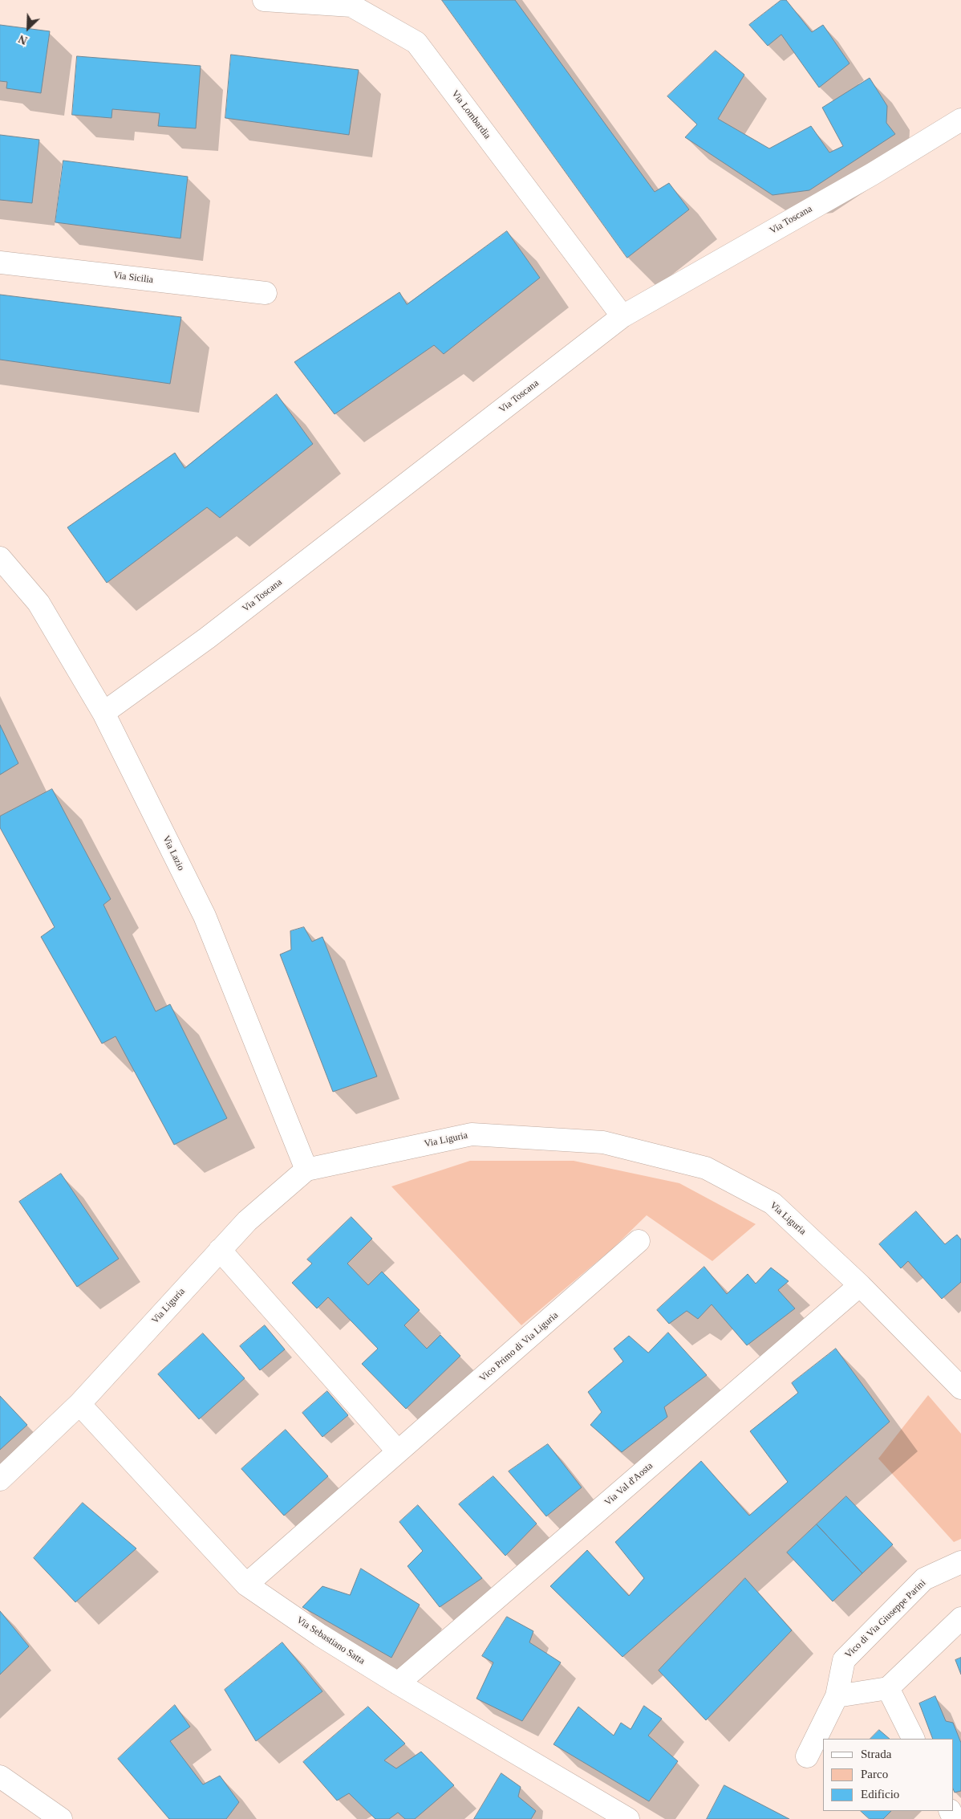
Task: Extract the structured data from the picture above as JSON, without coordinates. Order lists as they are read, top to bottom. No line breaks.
{"streets":{"street":["Via Lombardia","Via Toscana","Via Sicilia","Via Lazio","Via Liguria","Vico Primo di Via Liguria","Via Val d'Aosta","Vico di Via Giuseppe Parini","Via Sebastiano Satta"]},"crossings":[["Via Lombardia","Via Toscana"],["Via Toscana","Via Lazio"],["Via Lazio","Via Liguria"],["Via Liguria","Via Val d'Aosta"],["Via Liguria","Via Sebastiano Satta"],["Vico Primo di Via Liguria","Via Sebastiano Satta"],["Via Val d'Aosta","Via Sebastiano Satta"]],"legend":["Strada","Parco","Edificio"],"north":"bottom left"}
